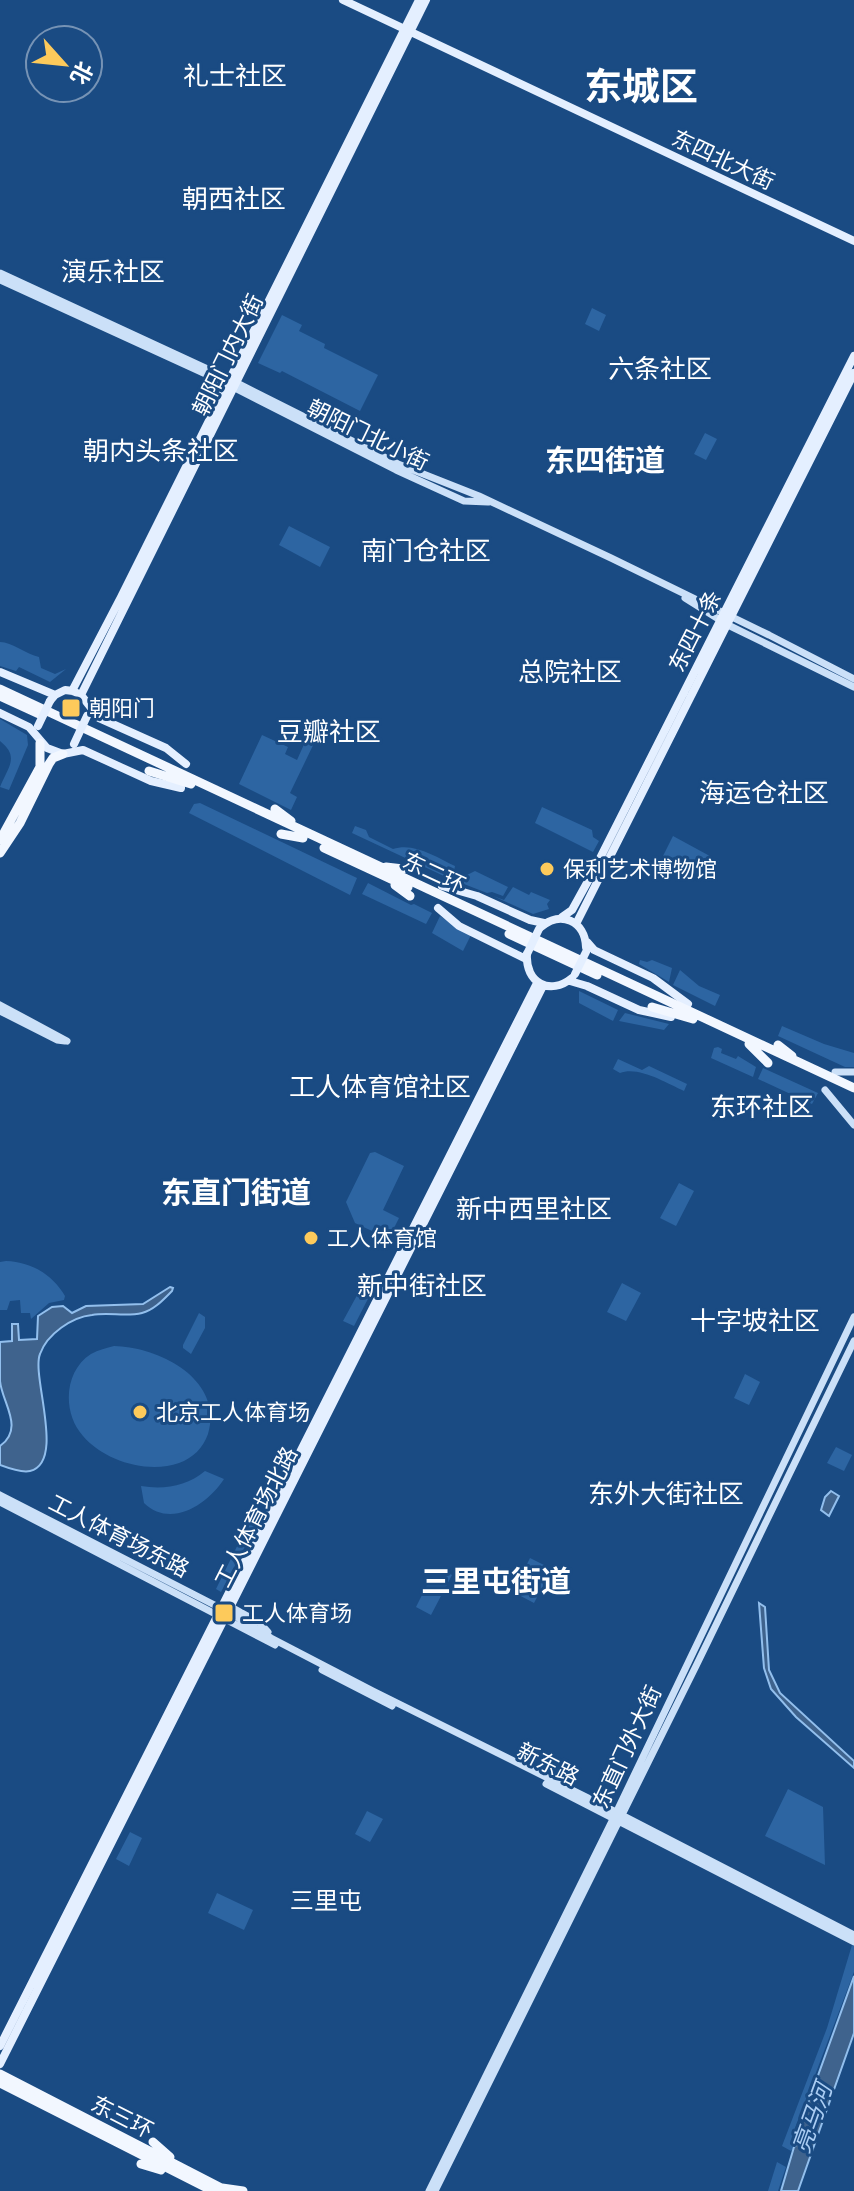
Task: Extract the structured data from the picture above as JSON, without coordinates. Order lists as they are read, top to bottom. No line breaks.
{"streets":{"highway":["东二环","东三环"],"main road":["东四北大街","朝阳门内大街","朝阳门北小街","东四十条","工人体育场北路","工人体育场东路","东直门外大街","新东路"]},"crossings":[["东四北大街","朝阳门内大街"],["朝阳门内大街","朝阳门北小街"],["朝阳门北小街","东四十条"],["东四十条","工人体育场北路"],["工人体育场北路","工人体育场东路"],["工人体育场北路","新东路"],["工人体育场东路","新东路"],["东直门外大街","新东路"]],"districts":["礼士社区","东城区","朝西社区","演乐社区","六条社区","朝内头条社区","东四街道","南门仓社区","总院社区","豆瓣社区","海运仓社区","工人体育馆社区","东环社区","东直门街道","新中西里社区","新中街社区","十字坡社区","东外大街社区","三里屯街道","三里屯"],"water":["亮马河"],"places":{"transit":["朝阳门","工人体育场"],"other":["保利艺术博物馆","工人体育馆","北京工人体育场"]},"north":"bottom right"}
